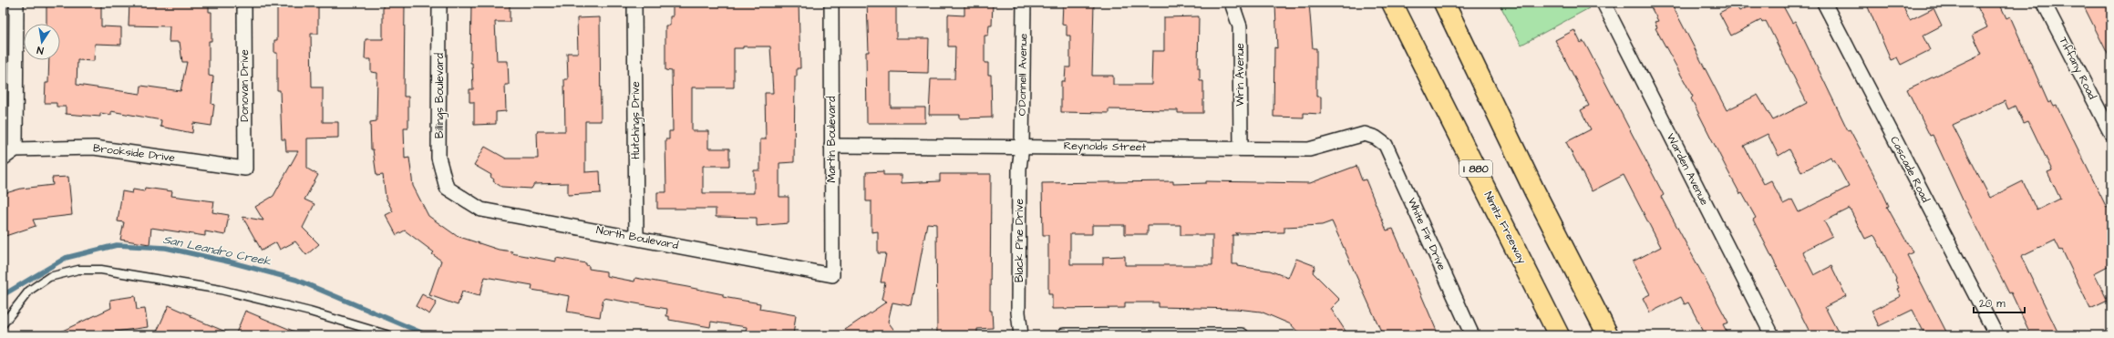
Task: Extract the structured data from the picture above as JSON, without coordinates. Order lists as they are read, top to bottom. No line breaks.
{"streets":{"highway":["I 880","Nimitz Freeway"],"street":["Tiffany Road","O'Donnell Avenue","Wrin Avenue","Donovan Drive","Billings Boulevard","Hutchings Drive","Martin Boulevard","Reynolds Street","Brookside Drive","Warden Avenue","Cascade Road","White Fir Drive","North Boulevard","Black Pine Drive"]},"crossings":[["O'Donnell Avenue","Reynolds Street"],["O'Donnell Avenue","Black Pine Drive"],["Wrin Avenue","Reynolds Street"],["Donovan Drive","Brookside Drive"],["Billings Boulevard","North Boulevard"],["Hutchings Drive","North Boulevard"],["Martin Boulevard","Reynolds Street"],["Martin Boulevard","North Boulevard"],["Reynolds Street","White Fir Drive"],["Reynolds Street","Black Pine Drive"]],"water":["San Leandro Creek"],"scale_bar":"20 m","north":"bottom"}
